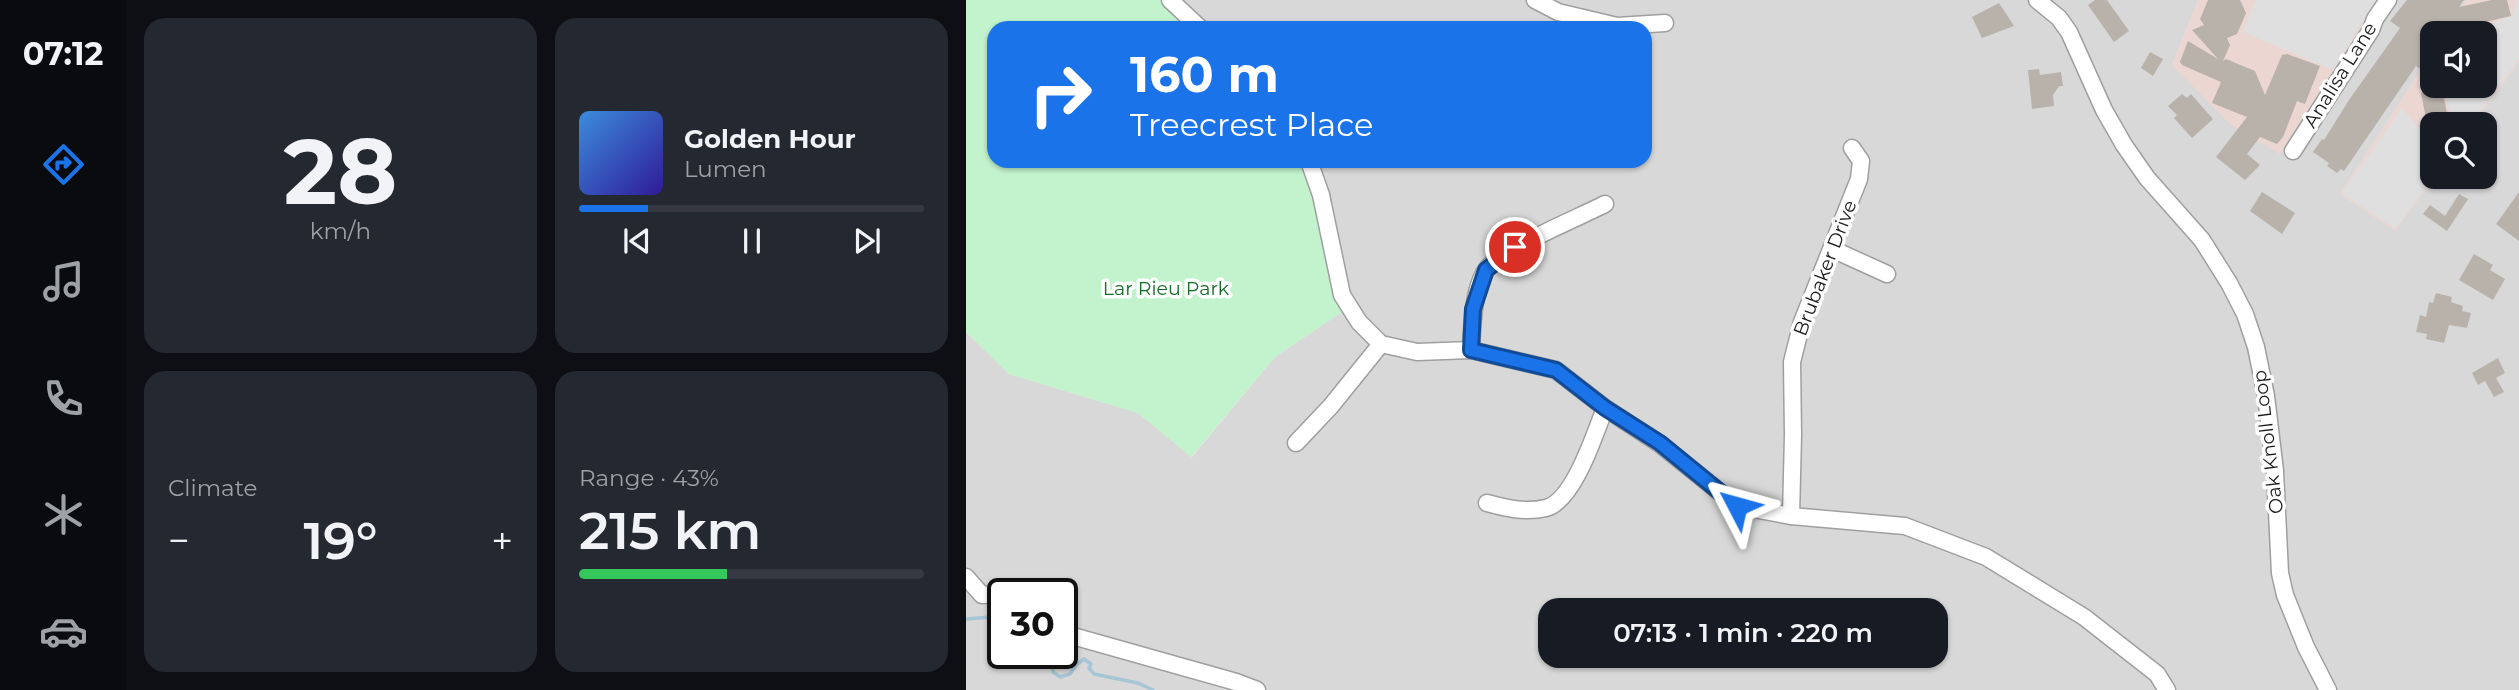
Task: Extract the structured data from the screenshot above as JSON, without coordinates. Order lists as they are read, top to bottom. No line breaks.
{"streets":{"street":["Analisa Lane","Brubaker Drive","Oak Knoll Loop"]},"parks":["Lar Rieu Park"],"page":{"tabs":"07:12","tile":[["28","km/h"],"Climate",["Range · 43%","215 km"]],"turn":["160 m","Treecrest Place"],"song":["Golden Hour","Lumen"],"heat":["−","19°","+"],"limit":"30","trip":"07:13 · 1 min · 220 m"}}
